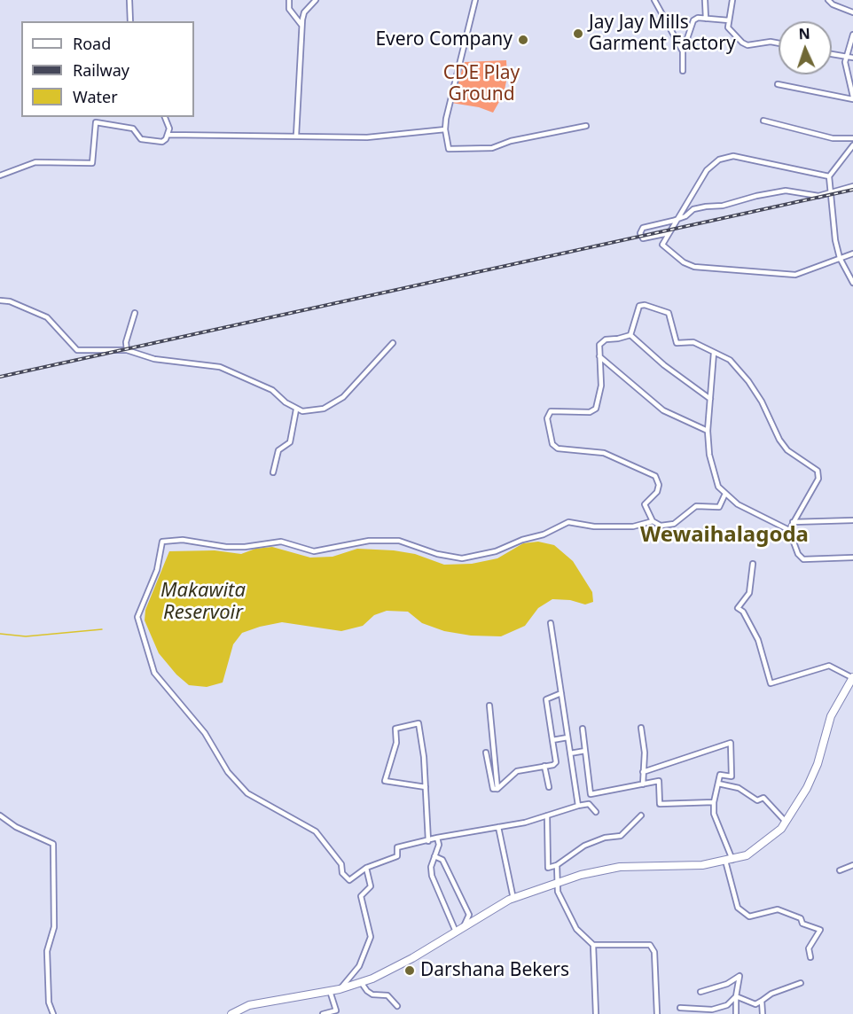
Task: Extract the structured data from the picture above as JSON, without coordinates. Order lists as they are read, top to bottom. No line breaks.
{"districts":["Wewaihalagoda"],"water":["Makawita Reservoir"],"parks":["CDE Play Ground"],"places":["Jay Jay Mills Garment Factory","Evero Company","Darshana Bekers"],"legend":["Road","Railway","Water"],"north":"top"}
